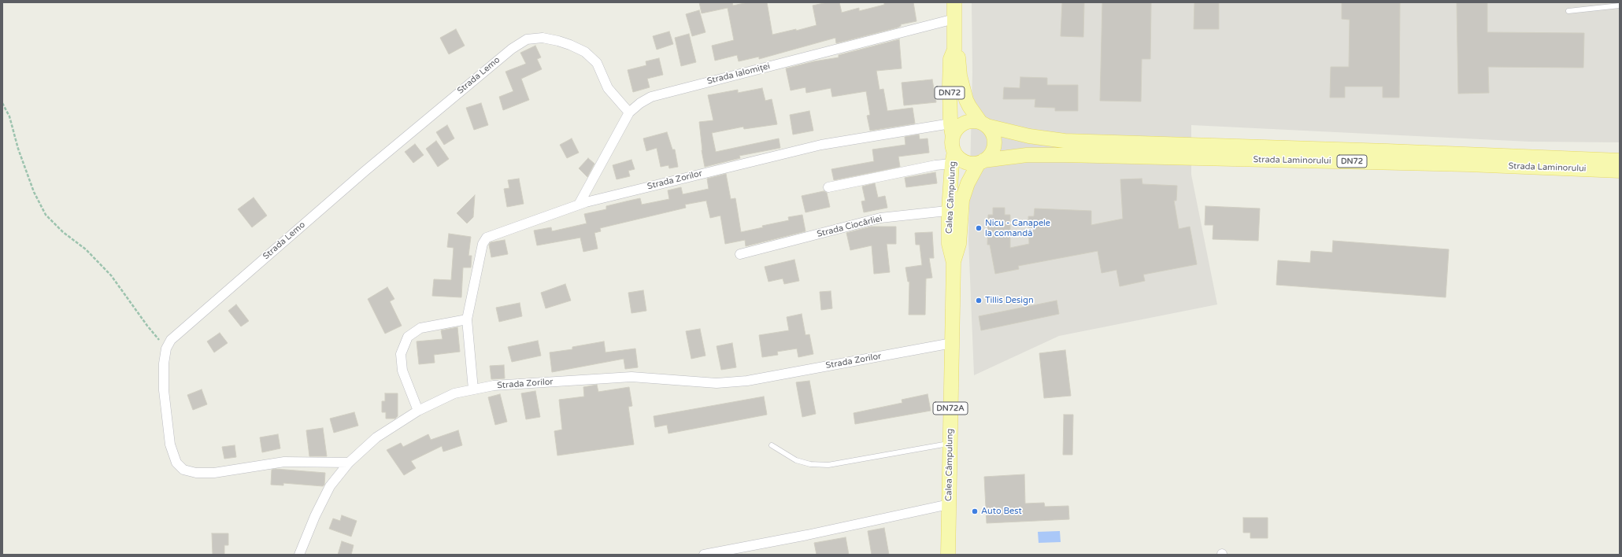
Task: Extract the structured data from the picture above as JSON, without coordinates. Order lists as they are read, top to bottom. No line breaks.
{"streets":{"main road":["DN72","Strada Laminorului","Calea Câmpulung","DN72A"],"street":["Strada Ialomiței","Strada Lemo","Strada Zorilor","Strada Ciocârliei"]},"crossings":[["Strada Ialomiței","Strada Lemo"],["Strada Ialomiței","Strada Zorilor"],["Strada Ialomiței","Calea Câmpulung"],["Strada Lemo","Strada Zorilor"],["Strada Laminorului","Calea Câmpulung"],["Strada Zorilor","Calea Câmpulung"],["Calea Câmpulung","Strada Ciocârliei"]],"places":["Nicu - Canapele la comandă","Tillis Design","Auto Best"]}
